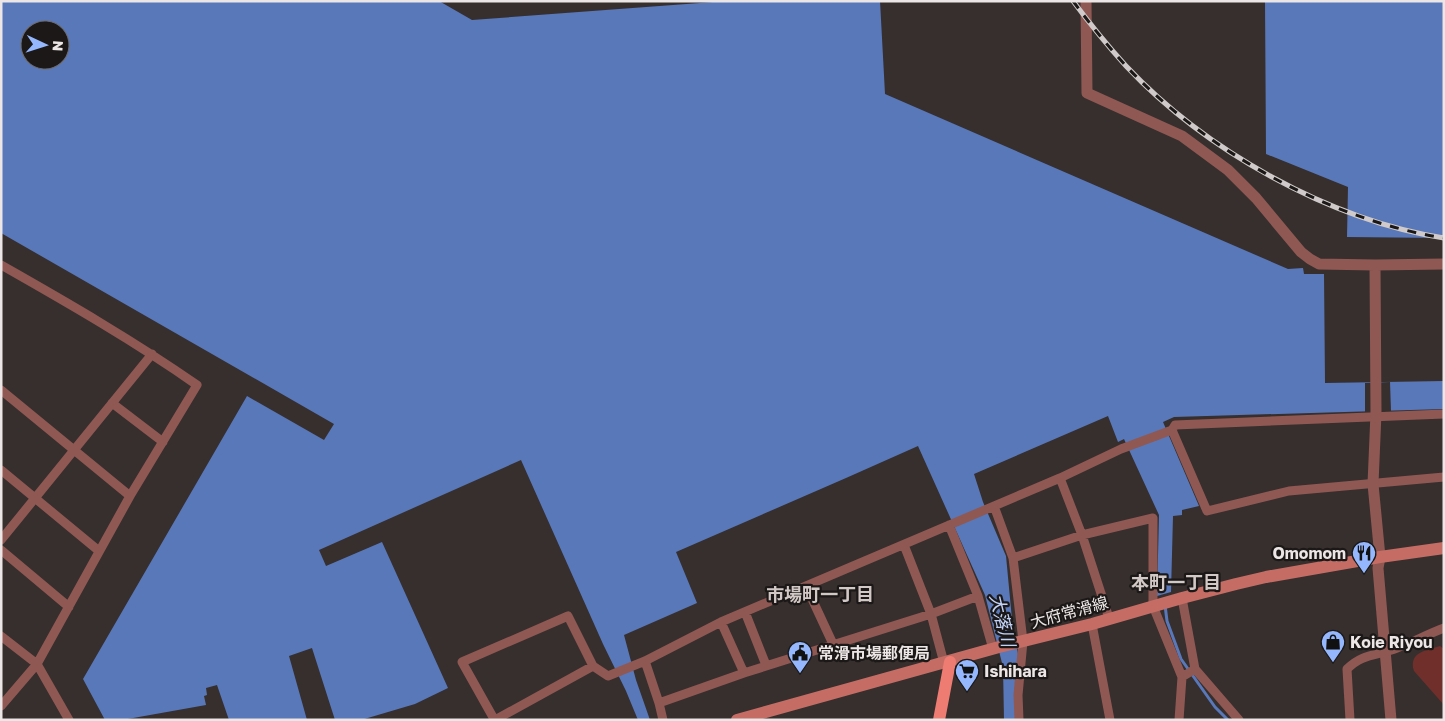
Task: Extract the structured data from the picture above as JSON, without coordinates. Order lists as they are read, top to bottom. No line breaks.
{"streets":{"main road":["大府常滑線"]},"districts":["本町一丁目","市場町一丁目"],"water":["大落川"],"places":{"restaurant":["Omomom"],"shop":["Koie Riyou"],"public building":["常滑市場郵便局"],"supermarket":["Ishihara"]},"north":"right"}
